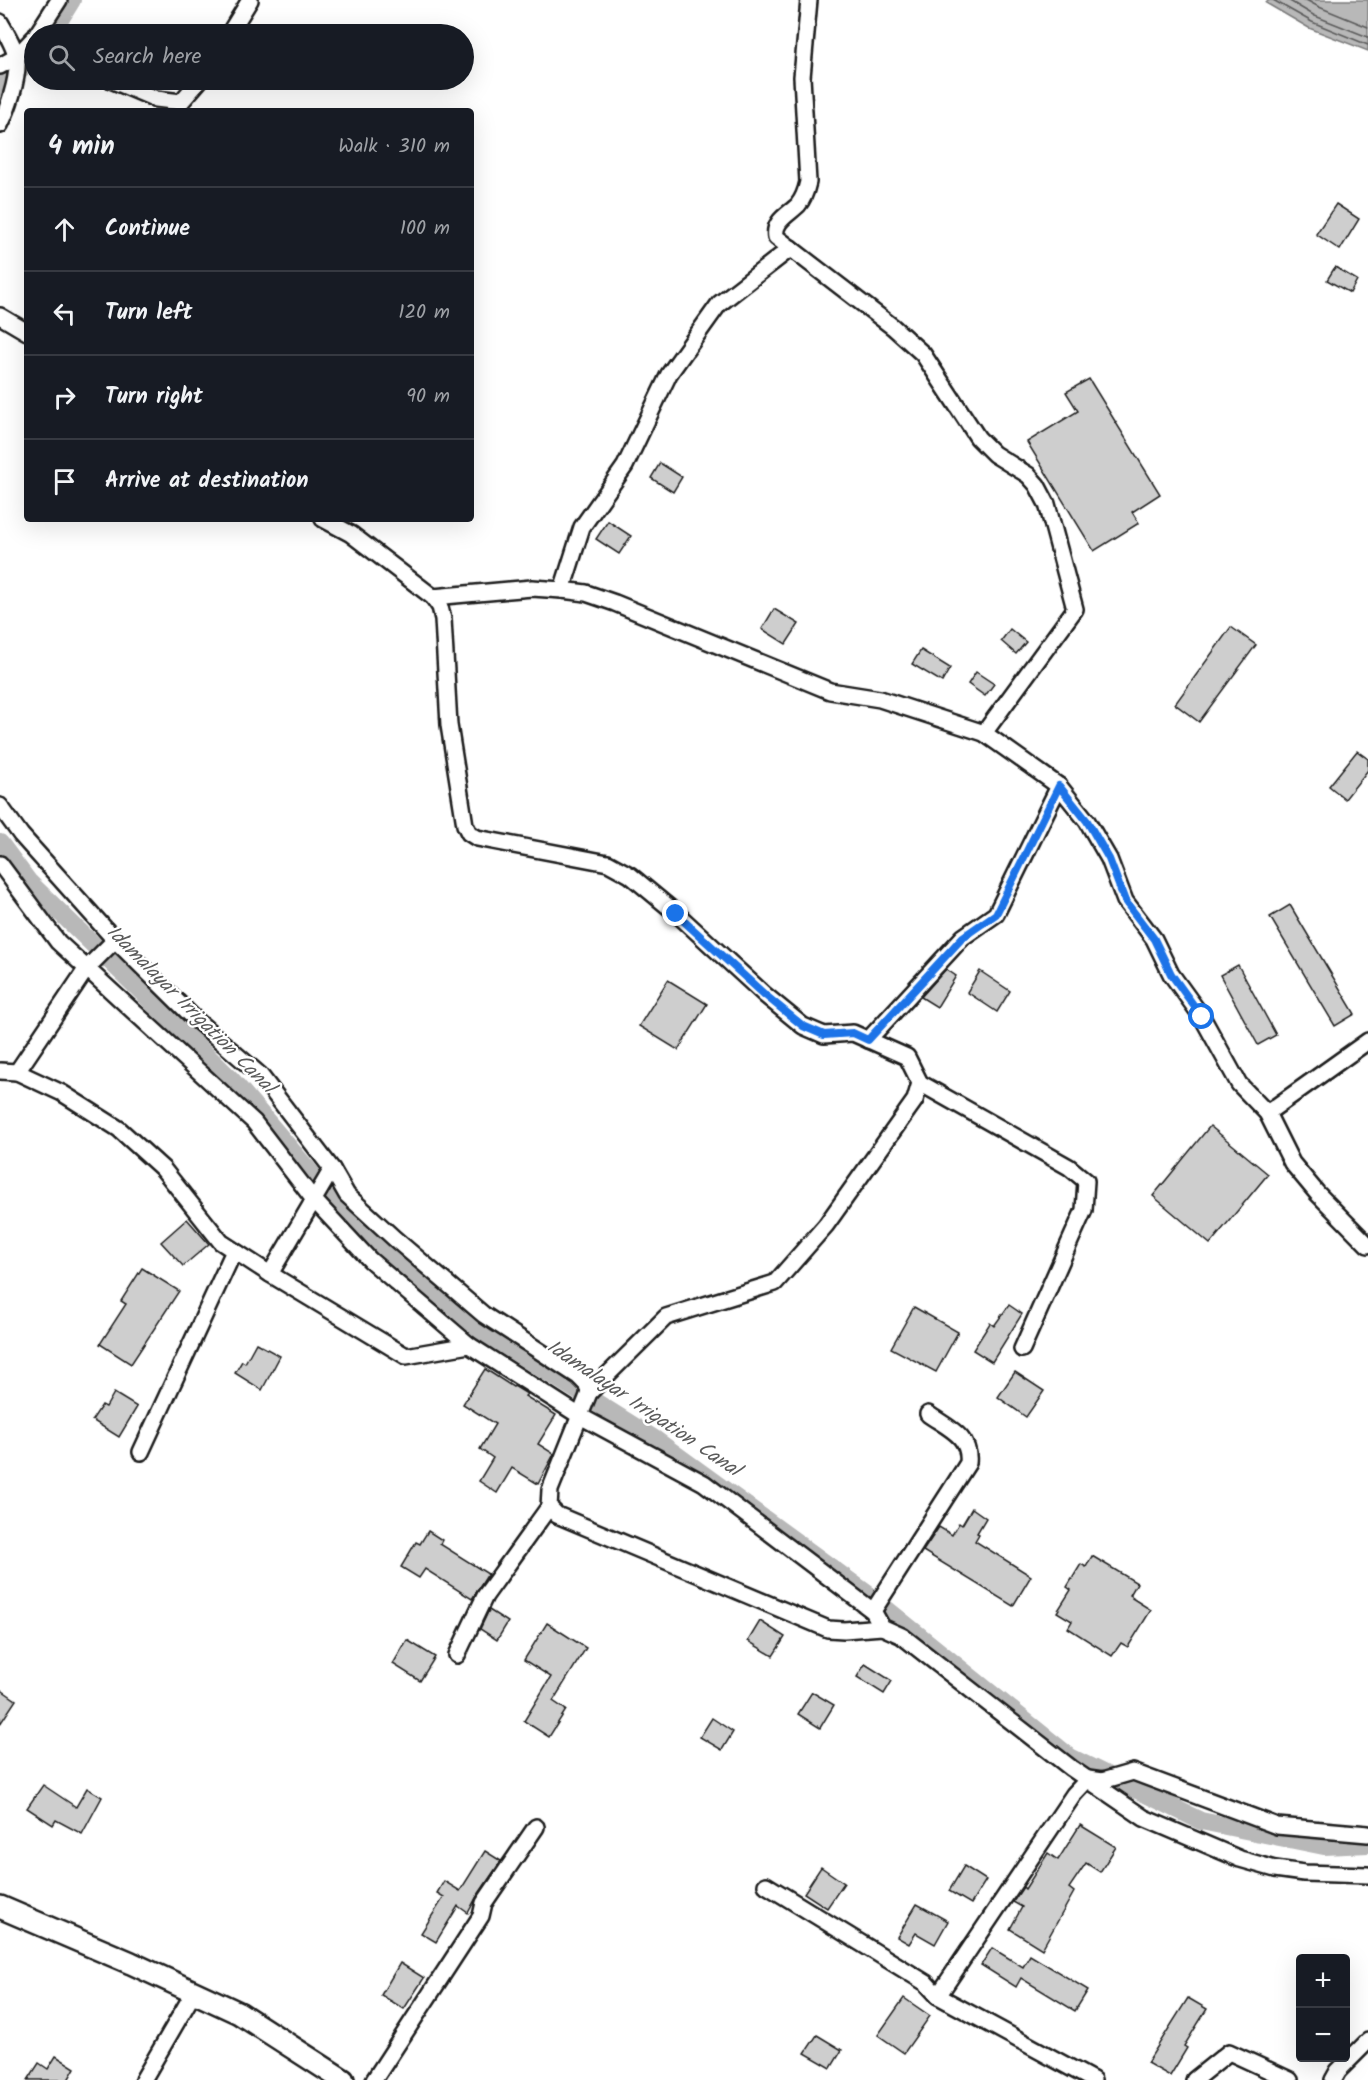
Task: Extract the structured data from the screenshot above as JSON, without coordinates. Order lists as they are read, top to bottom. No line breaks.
{"water":["Idamalayar Irrigation Canal"],"page":{"search":"Search here","heading":["4 min","Walk · 310 m"],"list":[["Continue","100 m"],["Turn left","120 m"],["Turn right","90 m"],"Arrive at destination"],"map_buttons":["+","−"]}}
